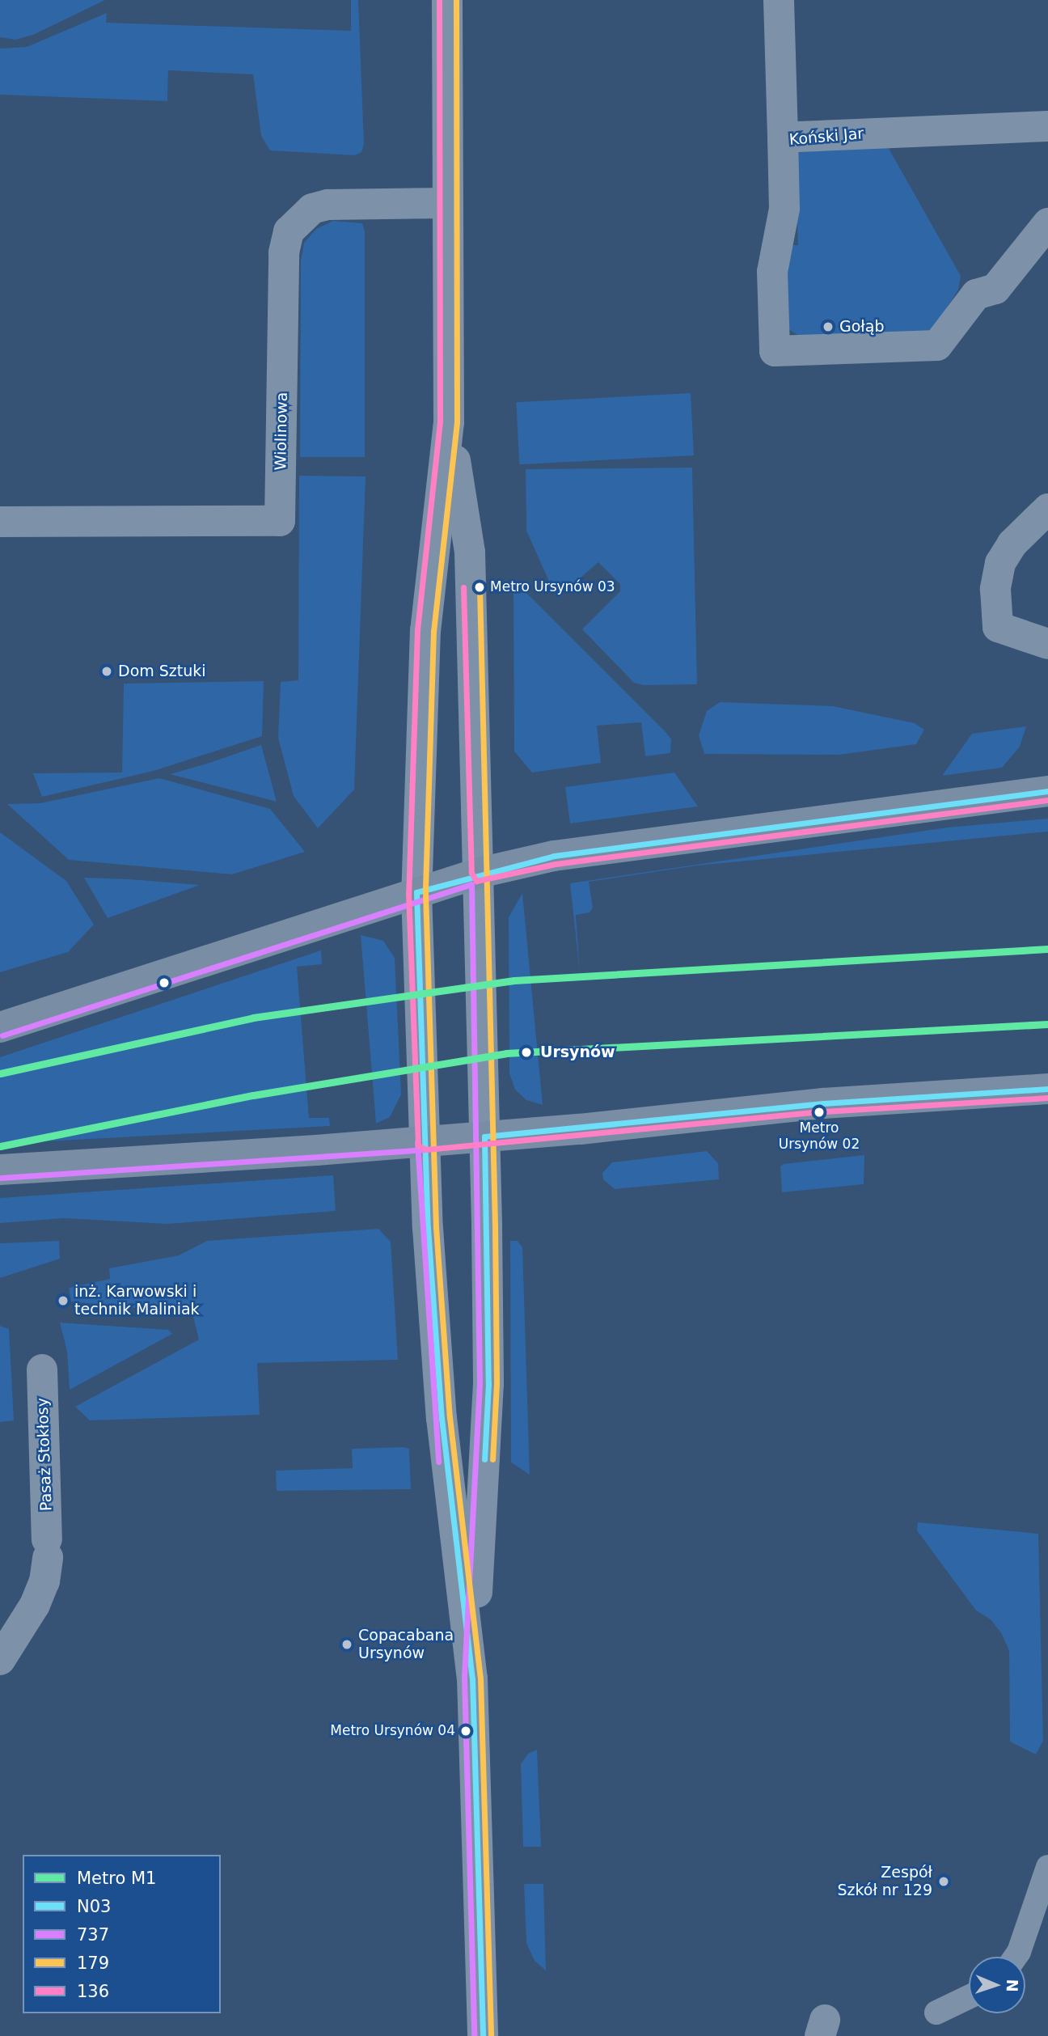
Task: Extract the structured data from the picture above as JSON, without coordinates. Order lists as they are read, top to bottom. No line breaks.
{"streets":{"street":["Koński Jar","Wiolinowa","Pasaż Stokłosy"]},"places":["Gołąb","Metro Ursynów 03","Dom Sztuki","Ursynów","Metro Ursynów 02","inż. Karwowski i technik Maliniak","Copacabana Ursynów","Metro Ursynów 04","Zespół Szkół nr 129"],"lines":["transit line 179","transit line 136","transit line N03","transit line 737","metro line M1"],"legend":["Metro M1","N03","737","179","136"],"north":"right"}
